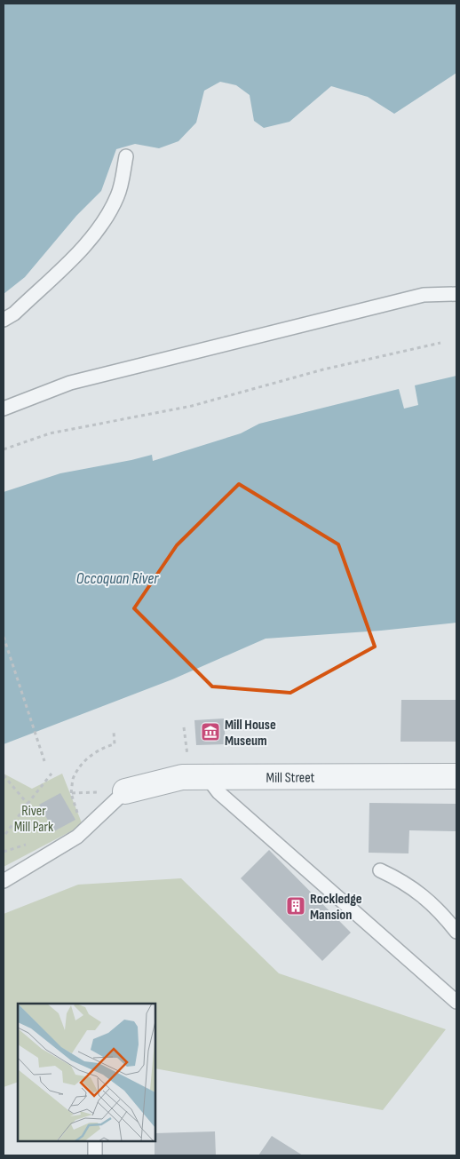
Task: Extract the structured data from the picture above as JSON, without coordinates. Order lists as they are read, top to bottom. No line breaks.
{"streets":{"street":["Mill Street"]},"water":["Occoquan River"],"parks":["River Mill Park"],"places":{"museum":["Mill House Museum"],"building":["Rockledge Mansion"]}}
